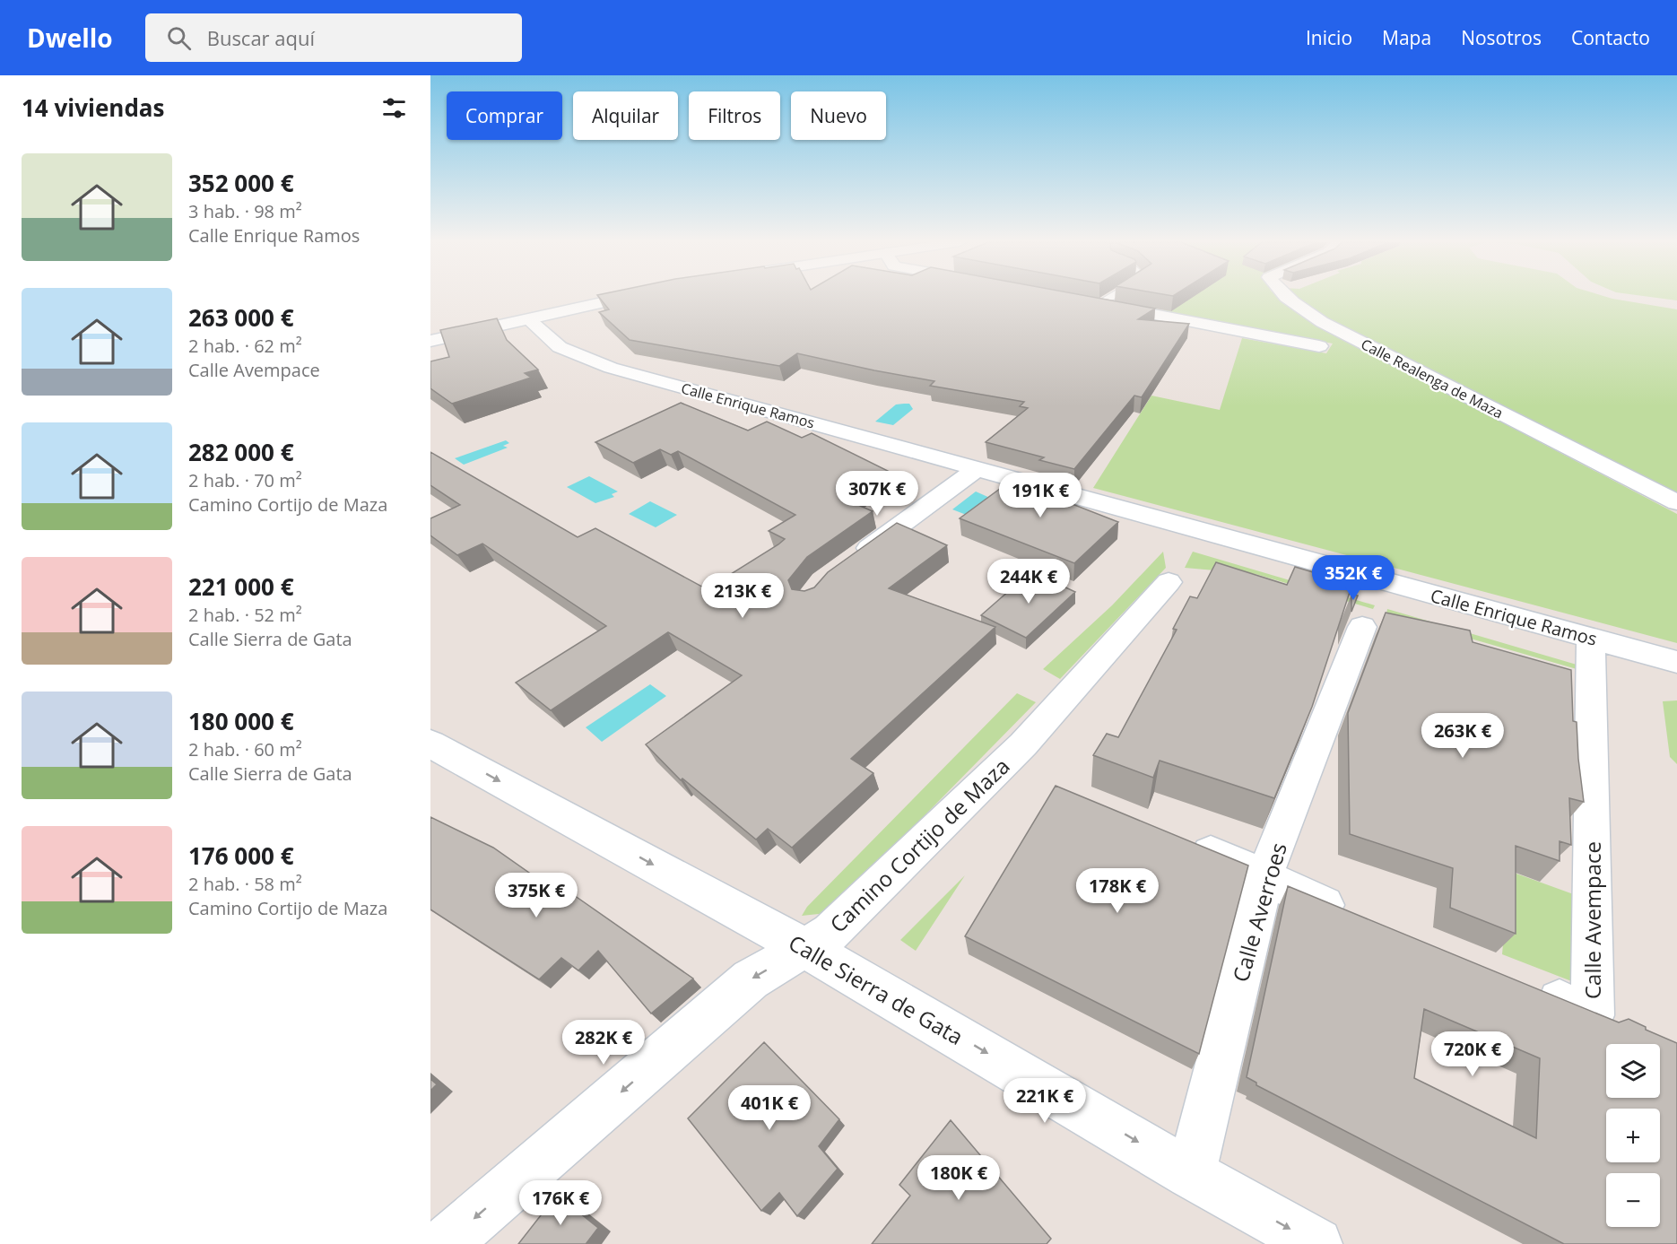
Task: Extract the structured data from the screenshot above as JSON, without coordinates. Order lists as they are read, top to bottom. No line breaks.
{"streets":{"street":["Calle Realenga de Maza","Calle Enrique Ramos","Camino Cortijo de Maza","Calle Averroes","Calle Avempace","Calle Sierra de Gata"]},"crossings":[["Calle Enrique Ramos","Calle Avempace"],["Camino Cortijo de Maza","Calle Sierra de Gata"],["Calle Averroes","Calle Sierra de Gata"]],"one_way":["Camino Cortijo de Maza","Calle Sierra de Gata"],"page":{"header":"Dwello","search":"Buscar aquí","nav":["Inicio","Mapa","Nosotros","Contacto"],"heading":"14 viviendas","chip":["Comprar","Alquilar","Filtros","Nuevo"],"list":[{"name":"352 000 €","note":"3 hab. · 98 m² · Calle Enrique Ramos"},{"name":"263 000 €","note":"2 hab. · 62 m² · Calle Avempace"},{"name":"282 000 €","note":"2 hab. · 70 m² · Camino Cortijo de Maza"},{"name":"221 000 €","note":"2 hab. · 52 m² · Calle Sierra de Gata"},{"name":"180 000 €","note":"2 hab. · 60 m² · Calle Sierra de Gata"},{"name":"176 000 €","note":"2 hab. · 58 m² · Camino Cortijo de Maza"}],"price":["307K €","191K €","352K €","244K €","213K €","263K €","178K €","375K €","282K €","720K €","221K €","401K €","180K €","176K €"],"map_buttons":["+","−"]}}
